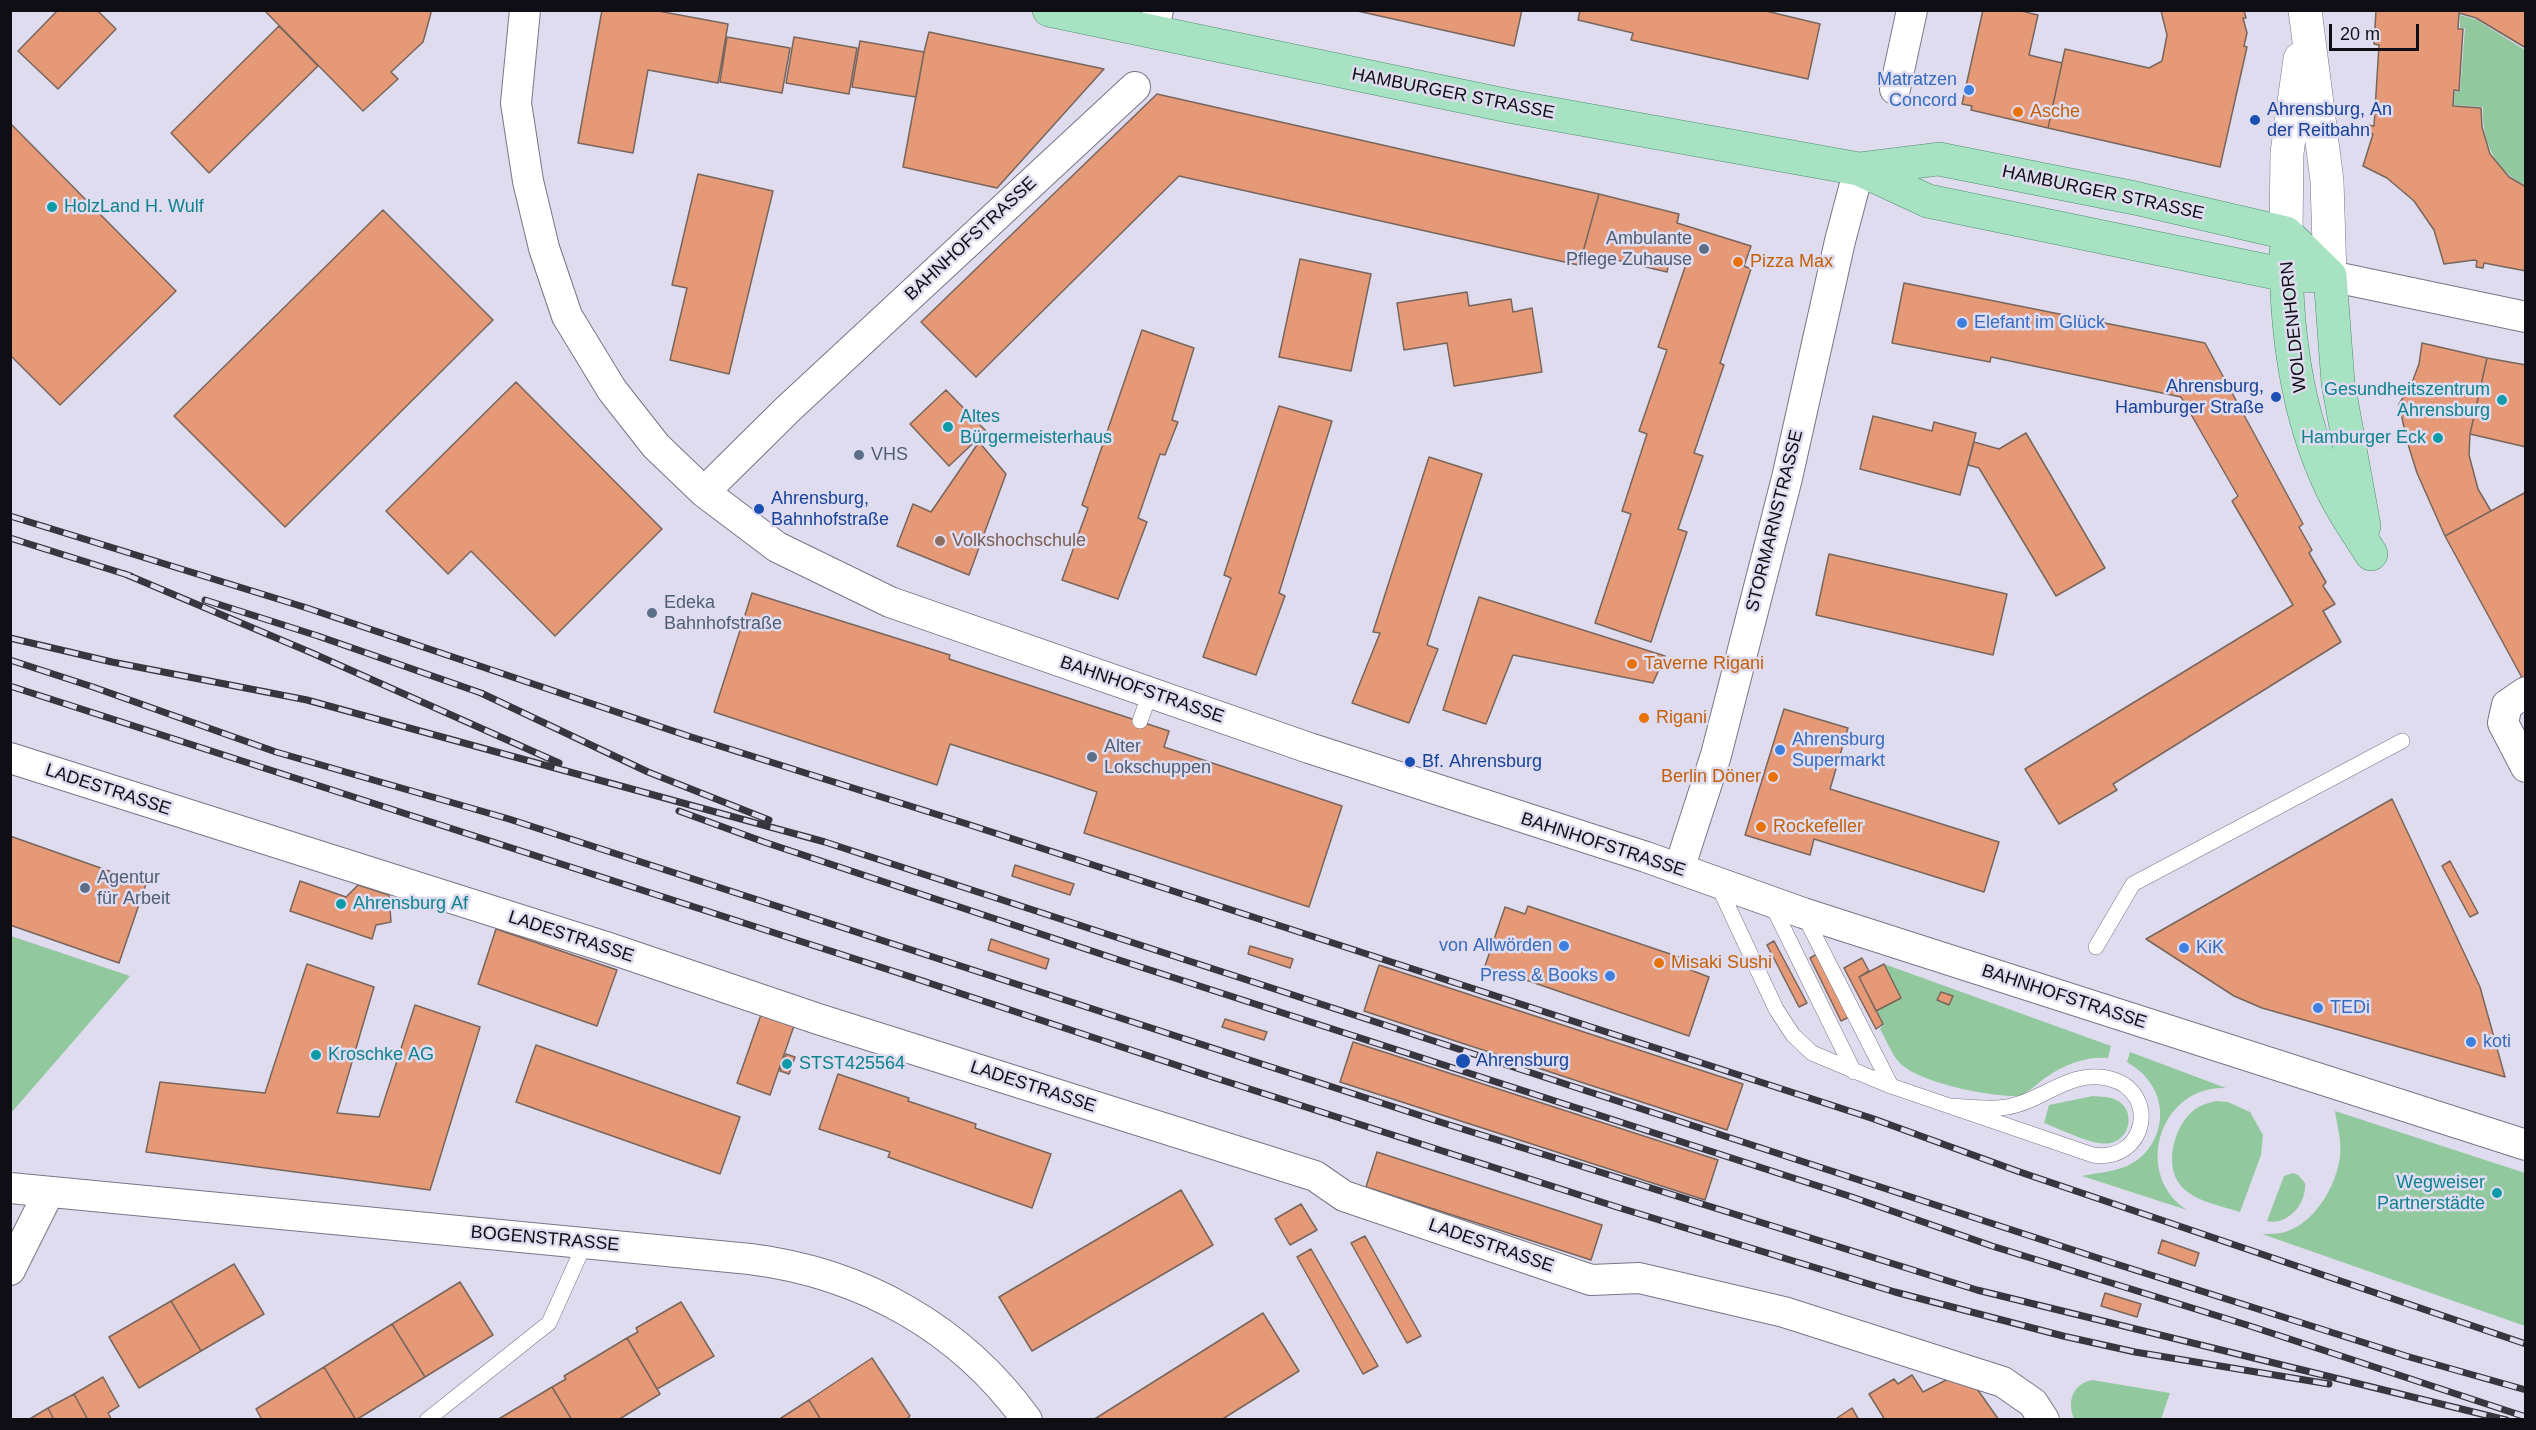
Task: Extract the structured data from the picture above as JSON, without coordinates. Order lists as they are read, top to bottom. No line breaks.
{"streets":{"main road":["HAMBURGER STRASSE","WOLDENHORN"],"street":["BAHNHOFSTRASSE","STORMARNSTRASSE","LADESTRASSE","BOGENSTRASSE"]},"crossings":[["HAMBURGER STRASSE","WOLDENHORN"],["HAMBURGER STRASSE","STORMARNSTRASSE"],["BAHNHOFSTRASSE","STORMARNSTRASSE"]],"places":["Matratzen Concord","Asche","Ahrensburg, An der Reitbahn","HolzLand H. Wulf","Ambulante Pflege Zuhause","Pizza Max","Elefant im Glück","Ahrensburg, Hamburger Straße","Gesundheitszentrum Ahrensburg","Altes Bürgermeisterhaus","Hamburger Eck","VHS","Ahrensburg, Bahnhofstraße","Volkshochschule","Edeka Bahnhofstraße","Taverne Rigani","Rigani","Ahrensburg Supermarkt","Alter Lokschuppen","Bf. Ahrensburg","Berlin Döner","Rockefeller","Agentur für Arbeit","Ahrensburg Af","von Allwörden","KiK","Misaki Sushi","Press & Books","TEDi","koti","Kroschke AG","Ahrensburg","STST425564","Wegweiser Partnerstädte"],"scale_bar":"20 m"}
